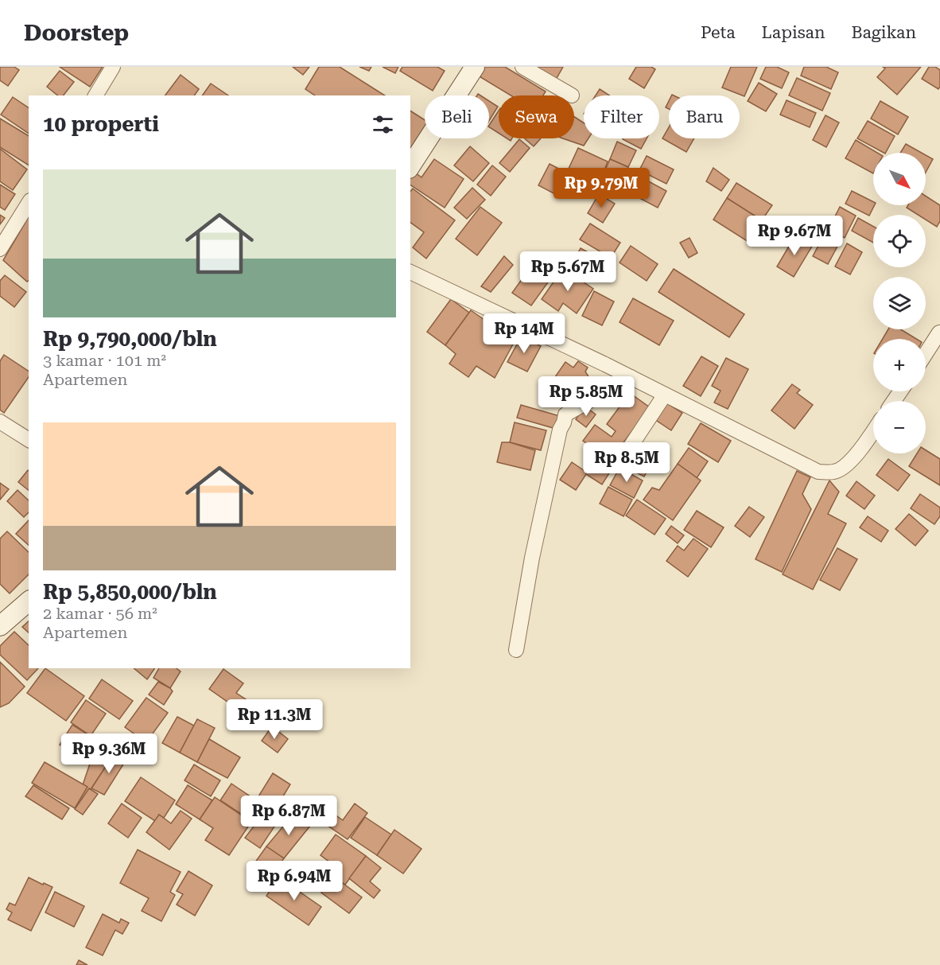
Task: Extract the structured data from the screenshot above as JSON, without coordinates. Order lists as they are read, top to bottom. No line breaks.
{"north":"bottom right","page":{"header":"Doorstep","nav":["Peta","Lapisan","Bagikan"],"chip":["Beli","Sewa","Filter","Baru"],"heading":"10 properti","map_buttons":["+","−"],"list":[{"name":"Rp 9,790,000/bln","note":"3 kamar · 101 m² · Apartemen"},{"name":"Rp 5,850,000/bln","note":"2 kamar · 56 m² · Apartemen"}],"price":["Rp 9.79M","Rp 9.67M","Rp 5.67M","Rp 14M","Rp 5.85M","Rp 8.5M","Rp 11.3M","Rp 9.36M","Rp 6.87M","Rp 6.94M"]}}
